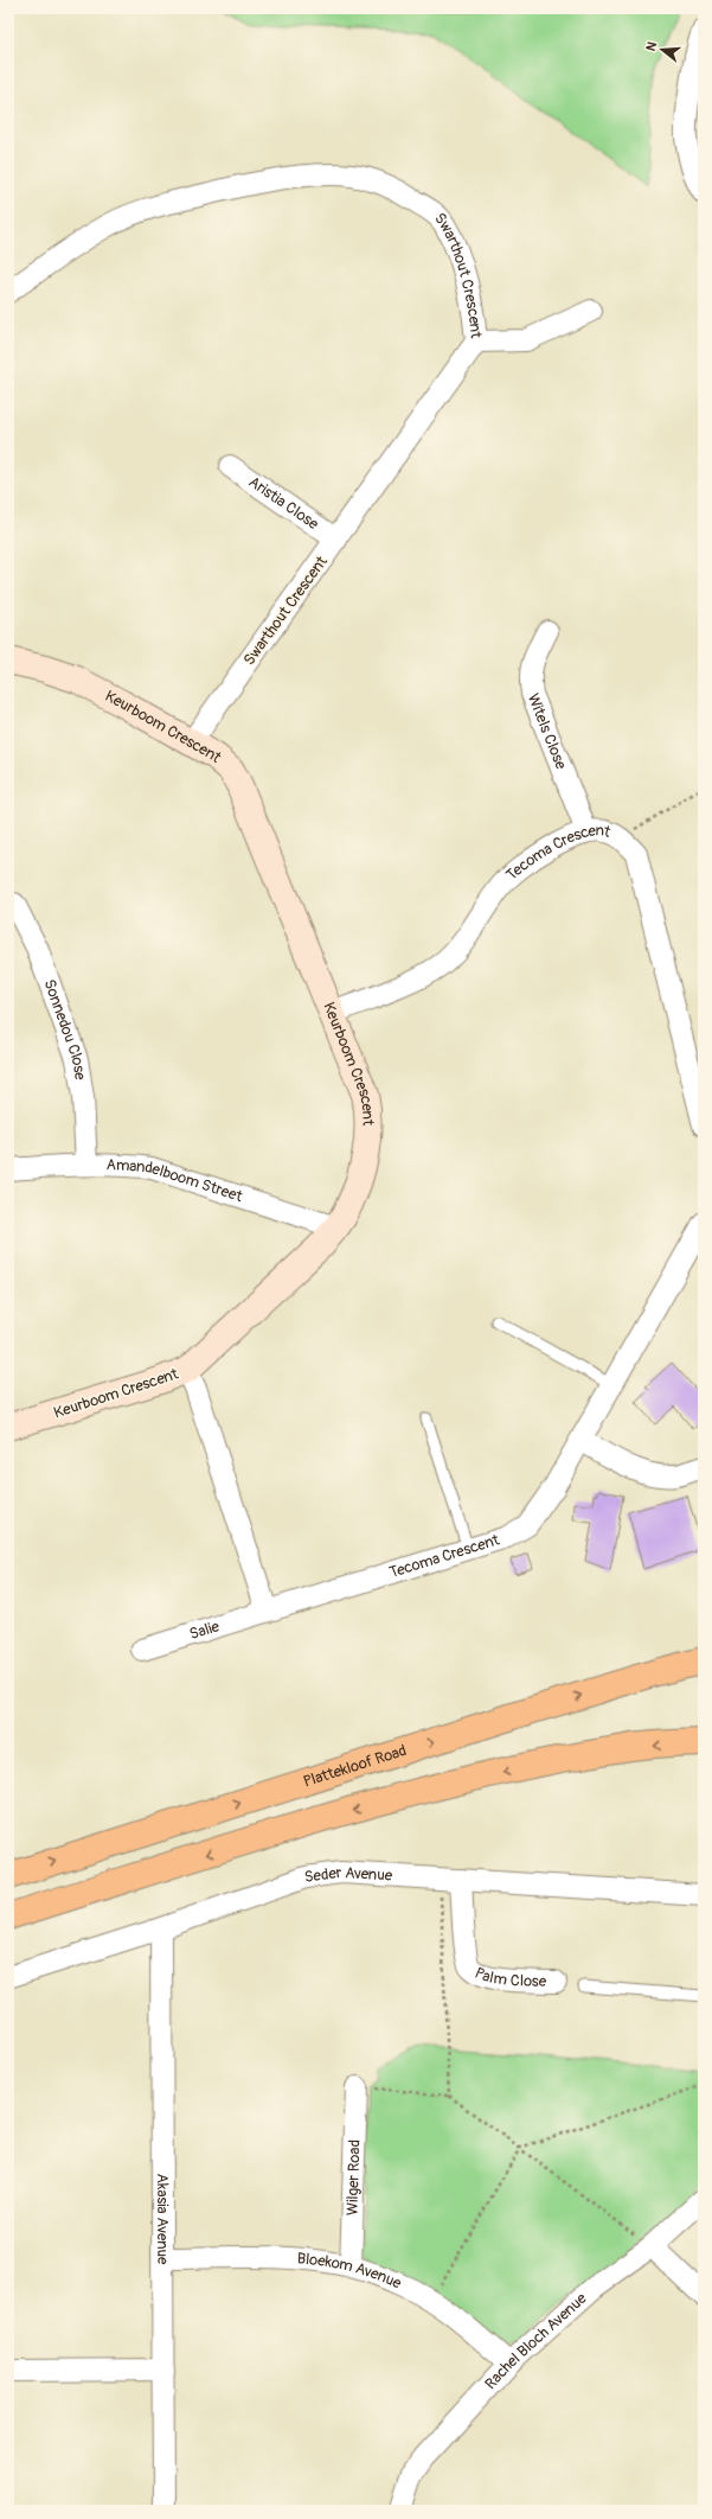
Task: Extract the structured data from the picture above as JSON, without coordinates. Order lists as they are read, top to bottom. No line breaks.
{"streets":{"main road":["Plattekloof Road"],"street":["Swarthout Crescent","Aristia Close","Keurboom Crescent","Witels Close","Tecoma Crescent","Sonnedou Close","Amandelboom Street","Salie","Seder Avenue","Palm Close","Wilger Road","Akasia Avenue","Bloekom Avenue","Rachel Bloch Avenue"]},"crossings":[["Swarthout Crescent","Aristia Close"],["Swarthout Crescent","Keurboom Crescent"],["Keurboom Crescent","Tecoma Crescent"],["Keurboom Crescent","Amandelboom Street"],["Witels Close","Tecoma Crescent"],["Tecoma Crescent","Salie"],["Sonnedou Close","Amandelboom Street"],["Seder Avenue","Palm Close"],["Seder Avenue","Akasia Avenue"],["Wilger Road","Bloekom Avenue"],["Akasia Avenue","Bloekom Avenue"],["Bloekom Avenue","Rachel Bloch Avenue"]],"north":"left"}
